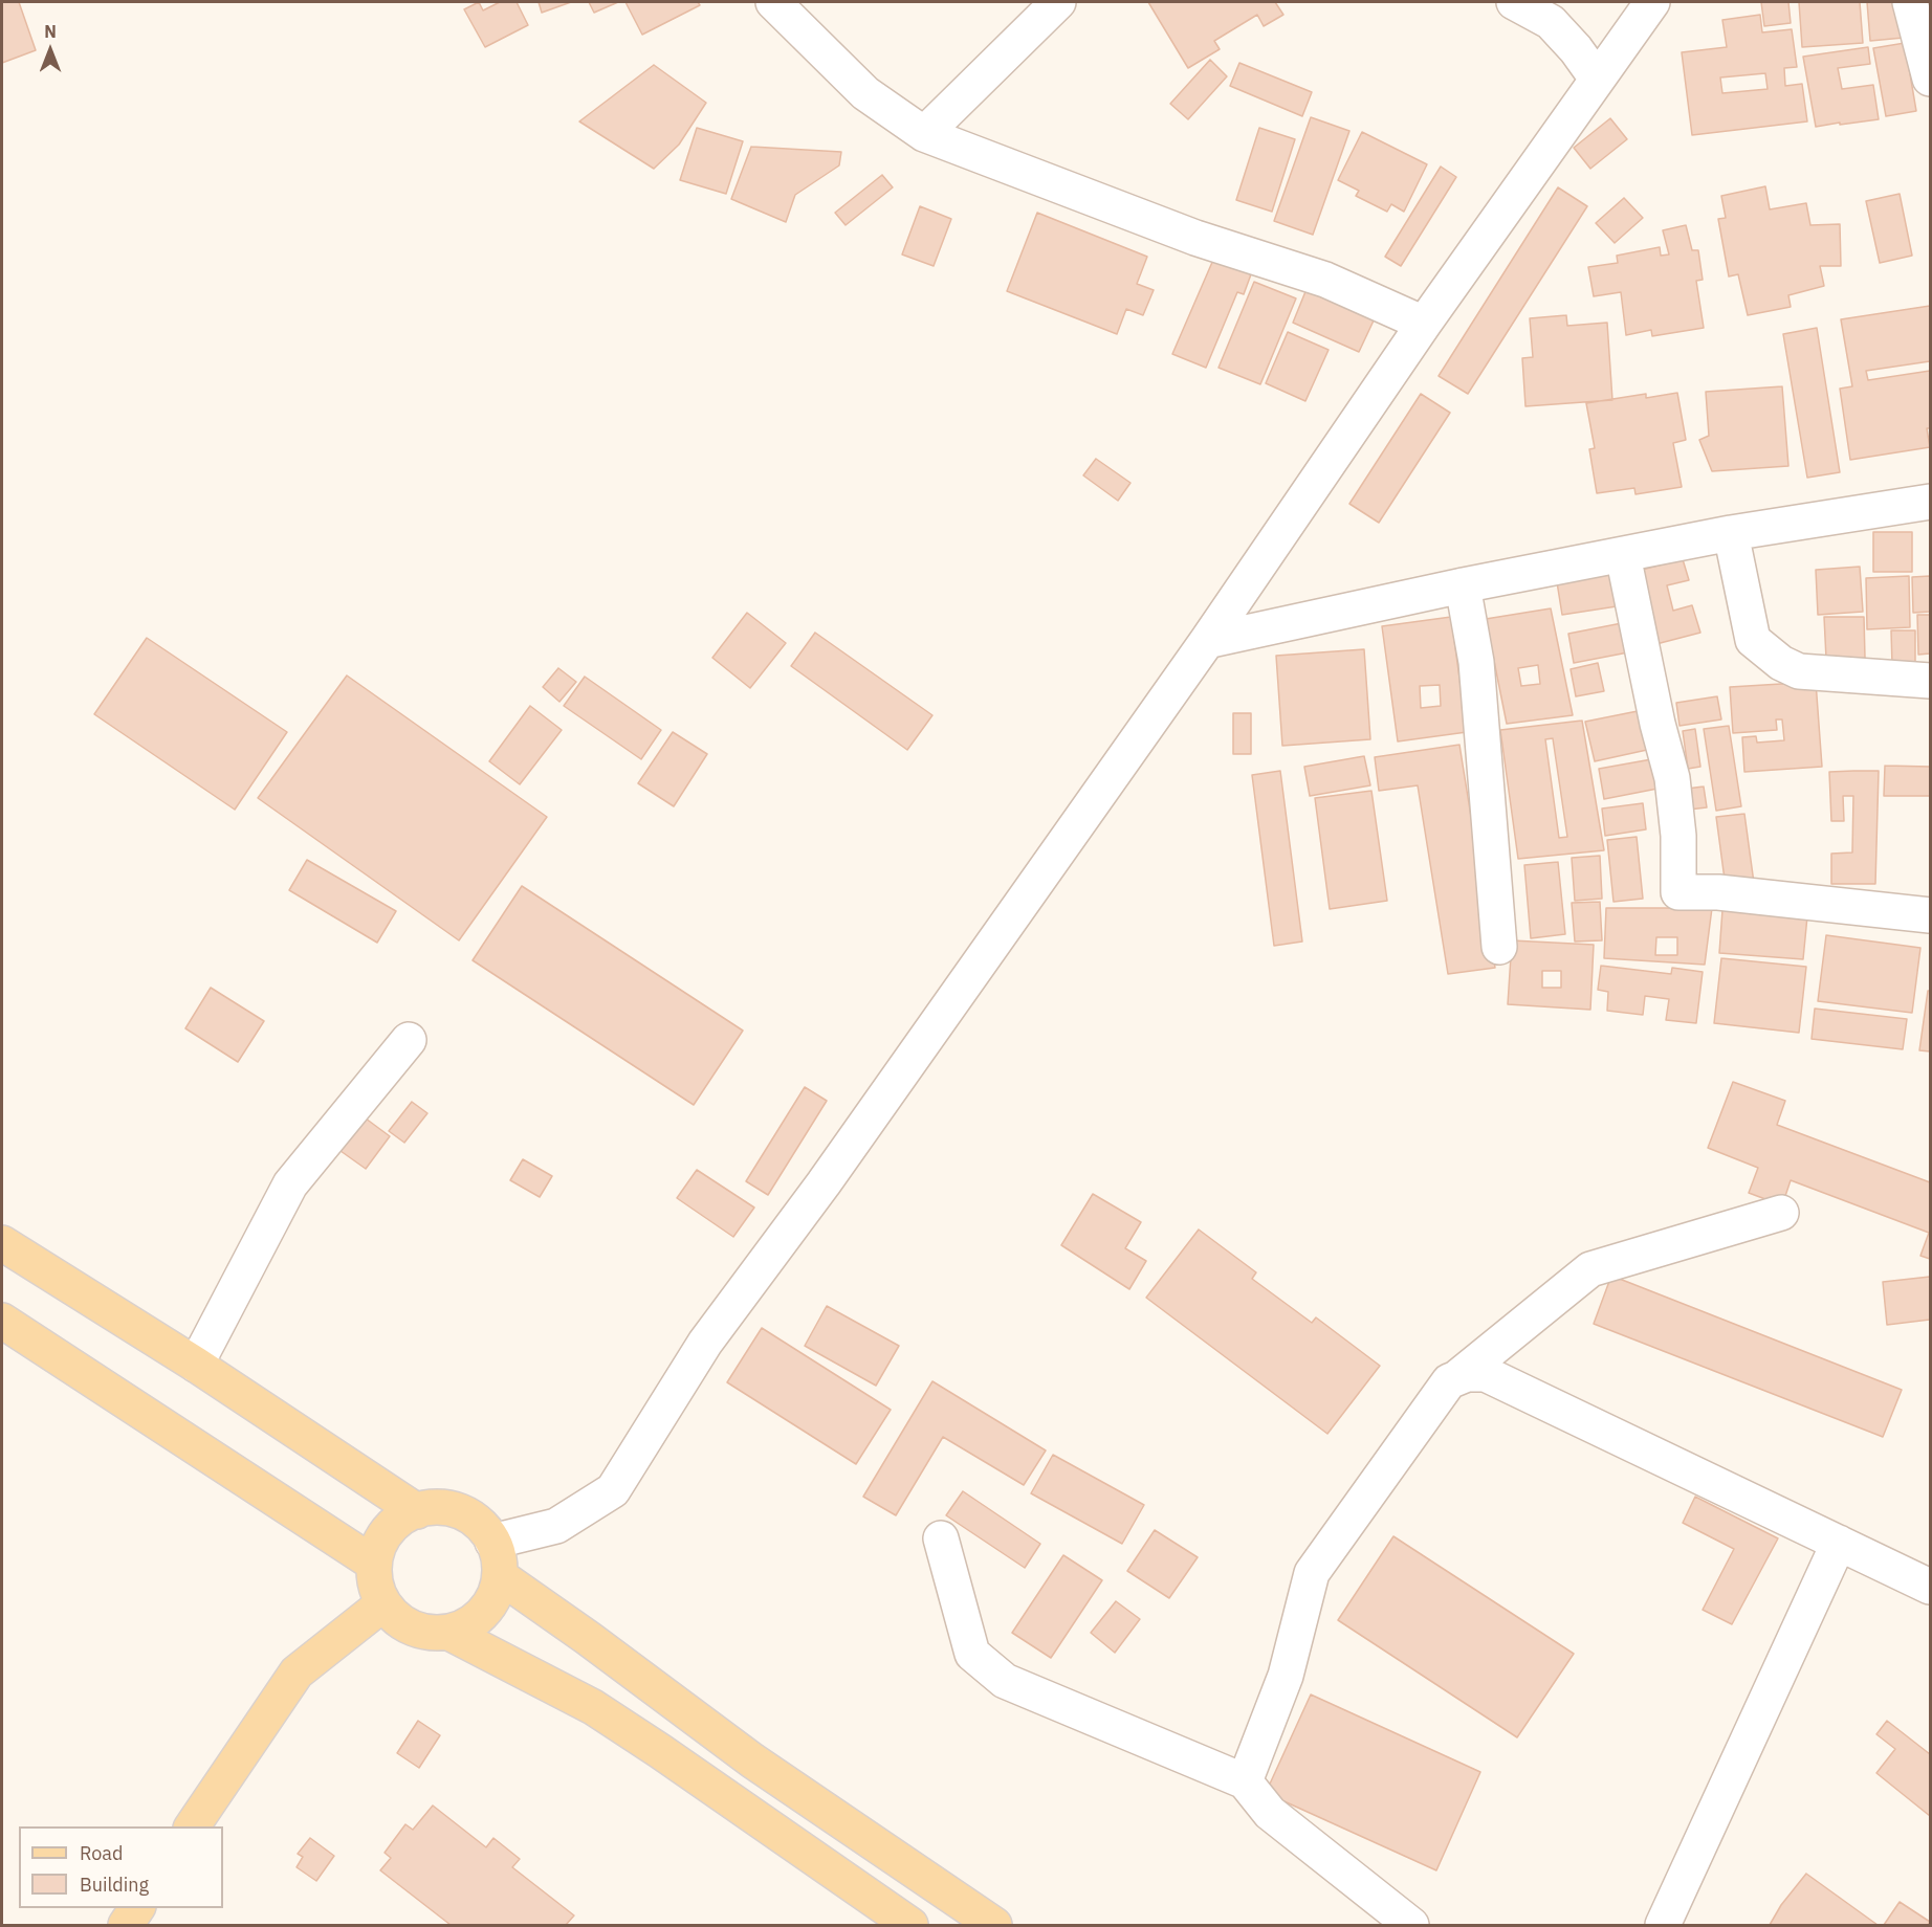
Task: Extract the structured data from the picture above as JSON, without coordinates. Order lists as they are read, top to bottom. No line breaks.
{"legend":["Road","Building"],"north":"top"}
